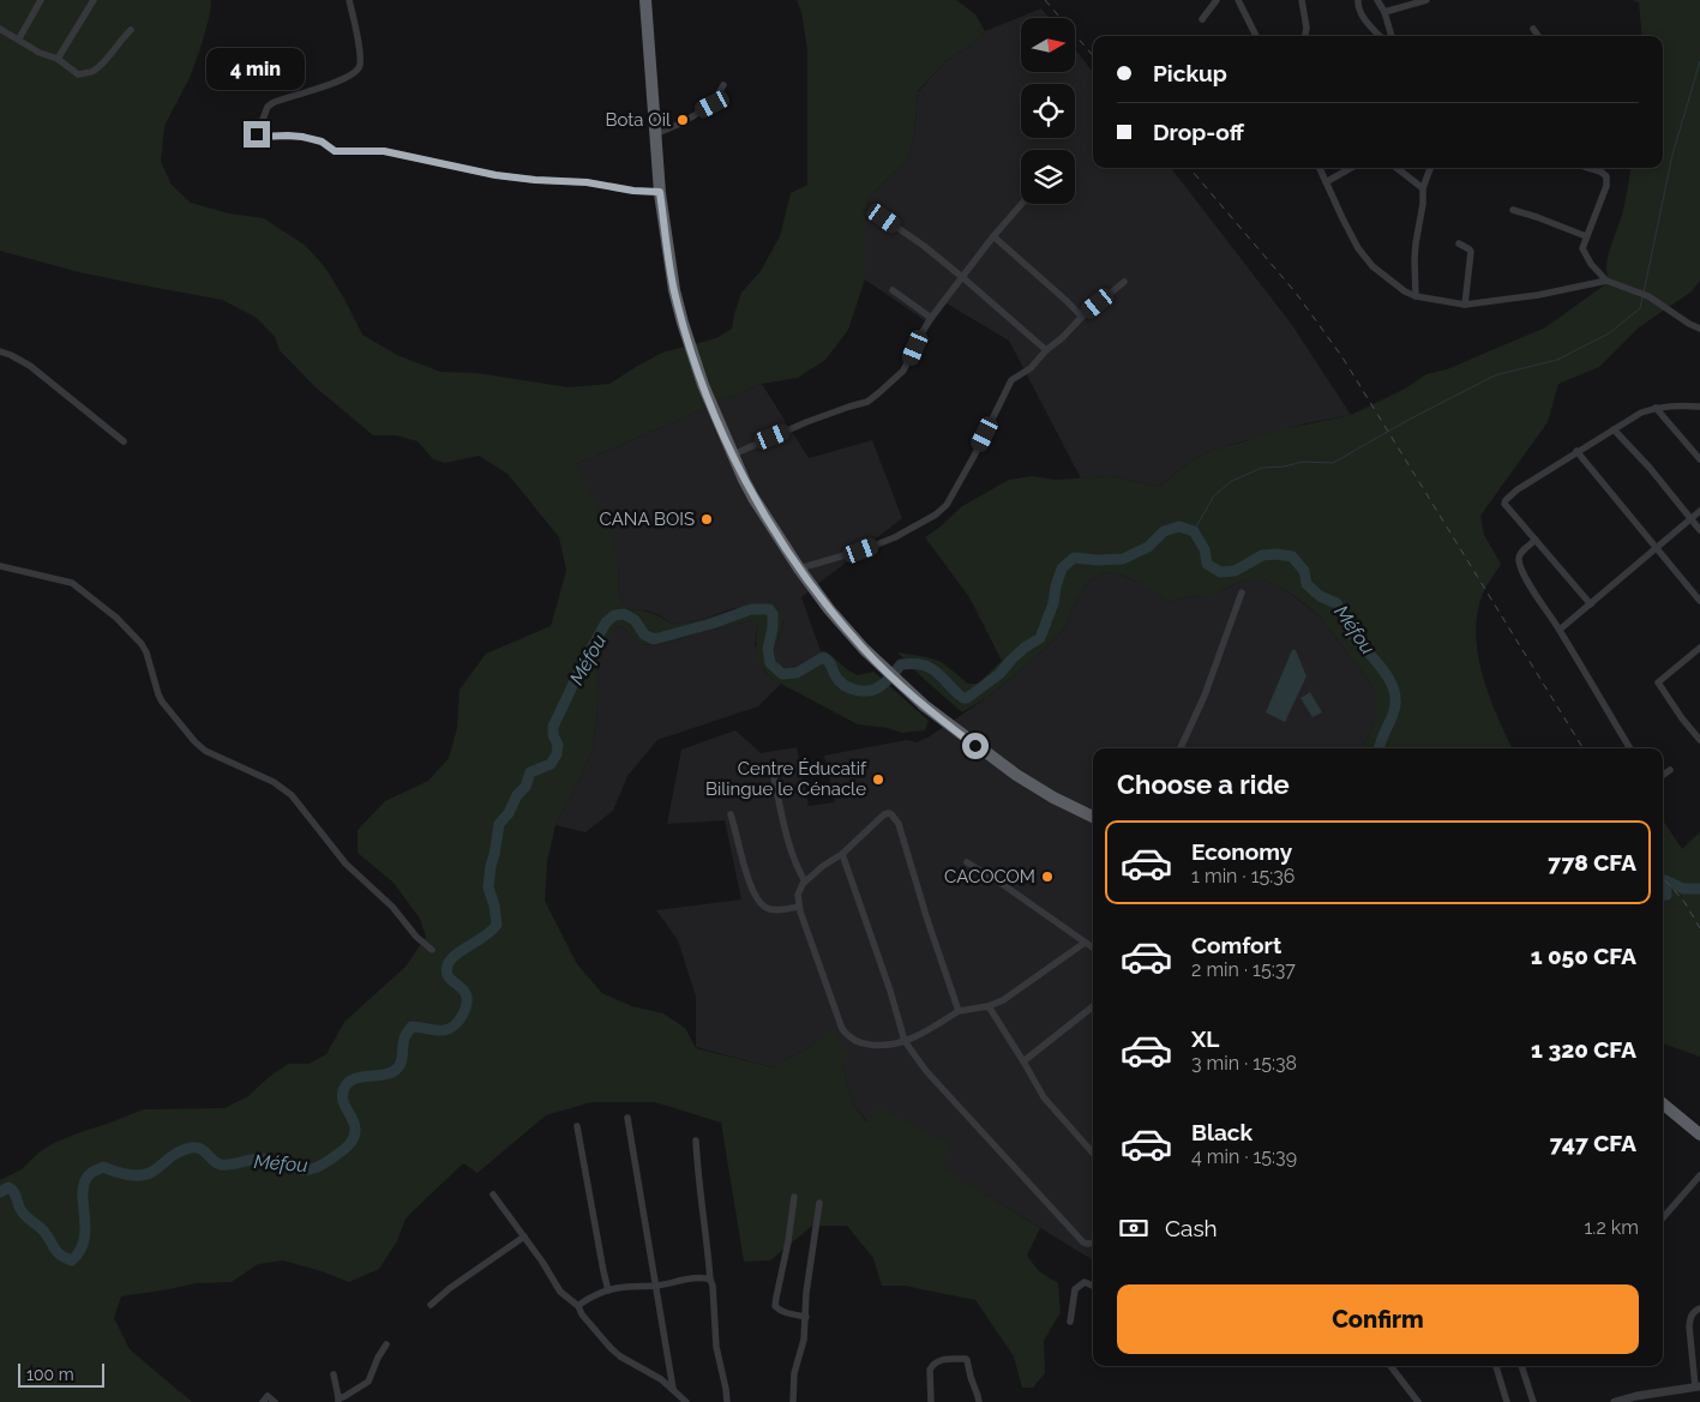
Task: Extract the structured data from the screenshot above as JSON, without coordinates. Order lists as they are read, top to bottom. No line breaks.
{"water":["Méfou"],"places":["Bota Oil","CANA BOIS","Centre Éducatif Bilingue le Cénacle","CACOCOM"],"scale_bar":"100 m","north":"right","page":{"banner":["Pickup","Drop-off"],"bubble":"4 min","heading":"Choose a ride","list":[{"name":"Economy","note":"1 min · 15:36","value":"778 CFA"},{"name":"Comfort","note":"2 min · 15:37","value":"1 050 CFA"},{"name":"XL","note":"3 min · 15:38","value":"1 320 CFA"},{"name":"Black","note":"4 min · 15:39","value":"747 CFA"}],"pay":["Cash","1.2 km"],"buttons":"Confirm","scale":"100 m"}}
